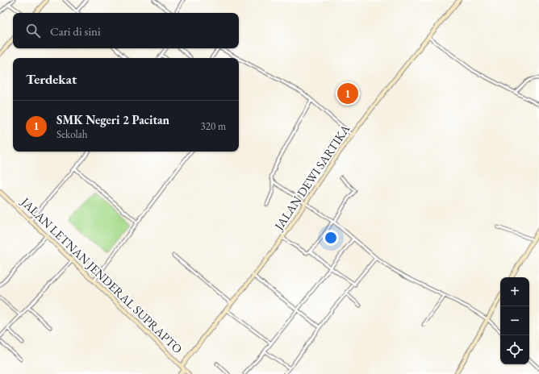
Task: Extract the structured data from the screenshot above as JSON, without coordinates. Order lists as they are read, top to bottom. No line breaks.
{"streets":{"street":["JALAN DEWI SARTIKA","JALAN LETNAN JENDERAL SUPRAPTO"]},"crossings":[["JALAN DEWI SARTIKA","JALAN LETNAN JENDERAL SUPRAPTO"]],"page":{"search":"Cari di sini","heading":"Terdekat","pins":"1","list":[{"mark":"1","name":"SMK Negeri 2 Pacitan","note":"Sekolah","value":"320 m"}],"map_buttons":["+","−"]}}
